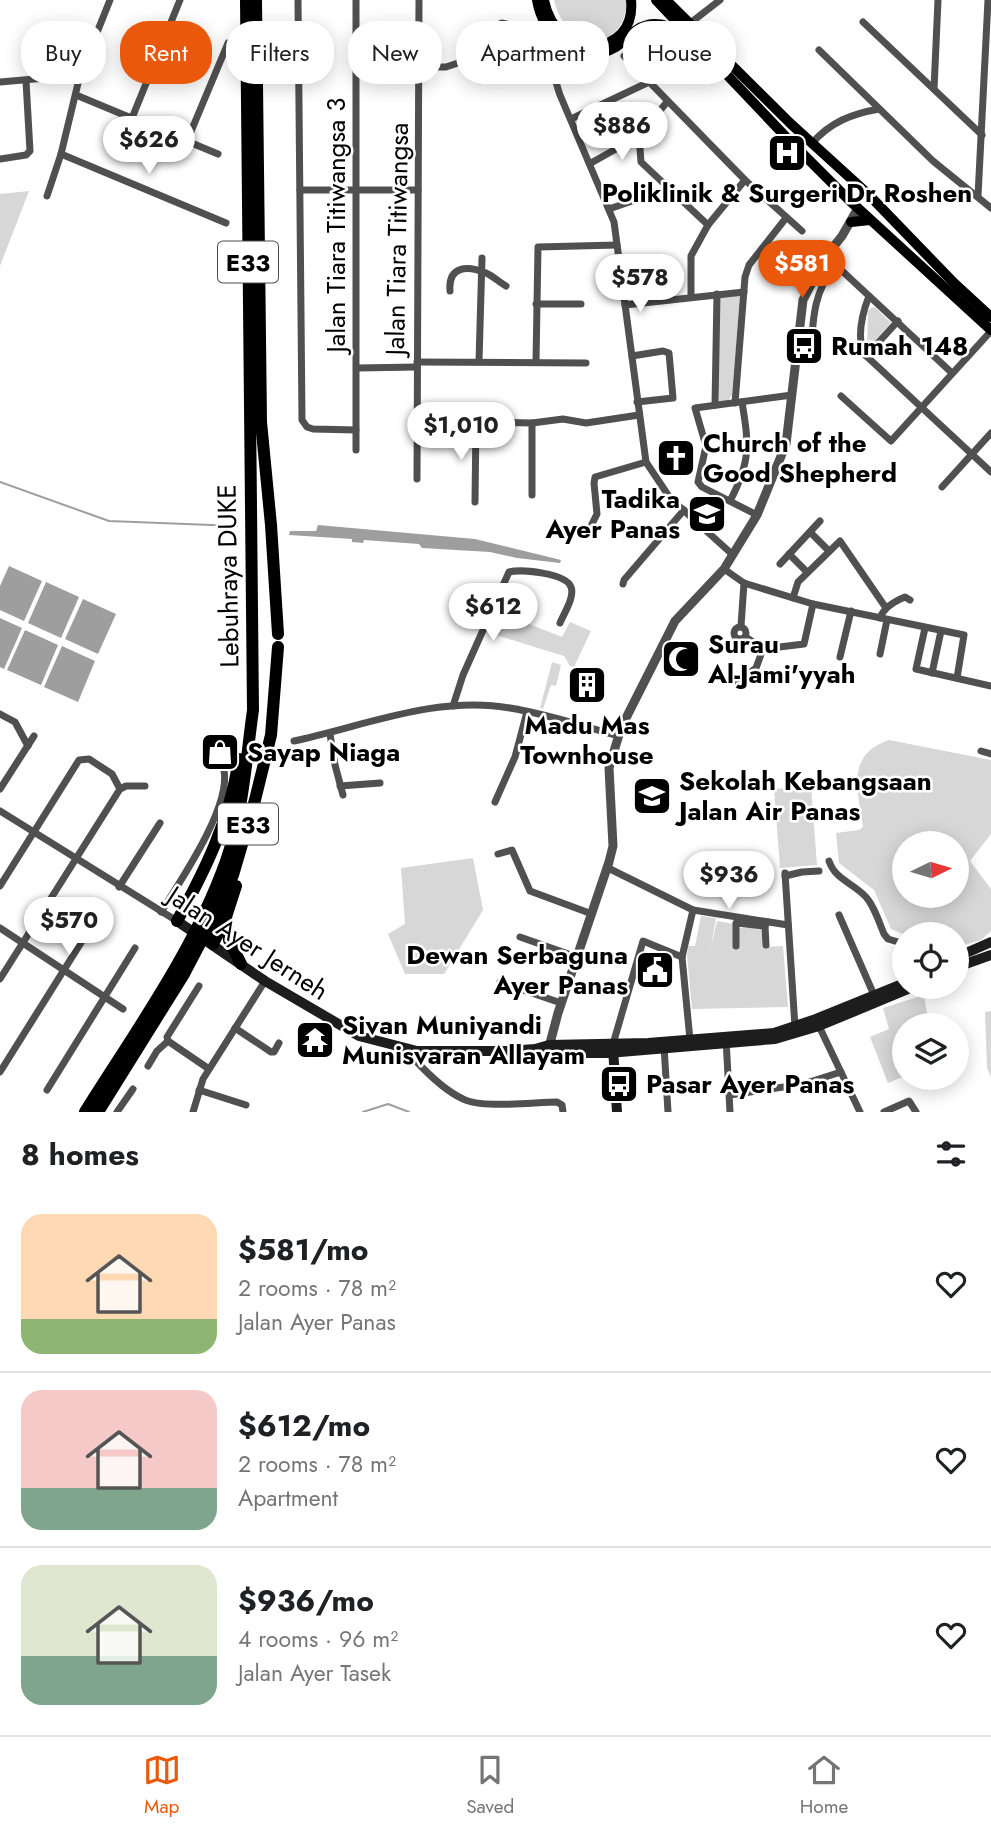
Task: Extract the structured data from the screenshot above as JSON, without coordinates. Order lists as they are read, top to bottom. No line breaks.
{"streets":{"highway":["E33","Lebuhraya DUKE"],"main road":["Jalan Ayer Jerneh"],"street":["Jalan Tiara Titiwangsa 3","Jalan Tiara Titiwangsa"]},"places":{"hospital":["Poliklinik & Surgeri Dr Roshen"],"bus stop":["Rumah 148","Pasar Ayer Panas"],"church":["Church of the Good Shepherd"],"school or university":["Tadika Ayer Panas","Sekolah Kebangsaan Jalan Air Panas"],"mosque":["Surau Al-Jami'yyah"],"building":["Madu Mas Townhouse"],"shop":["Sayap Niaga"],"public building":["Dewan Serbaguna Ayer Panas"],"temple":["Sivan Muniyandi Munisvaran Allayam"]},"north":"right","page":{"chip":["Buy","Rent","Filters","New","Apartment","House"],"price":["$886","$626","$581","$578","$1,010","$612","$936","$570"],"heading":"8 homes","list":[{"name":"$581/mo","note":"2 rooms · 78 m² · Jalan Ayer Panas"},{"name":"$612/mo","note":"2 rooms · 78 m² · Apartment"},{"name":"$936/mo","note":"4 rooms · 96 m² · Jalan Ayer Tasek"}],"tabs":["Map","Saved","Home"]}}
